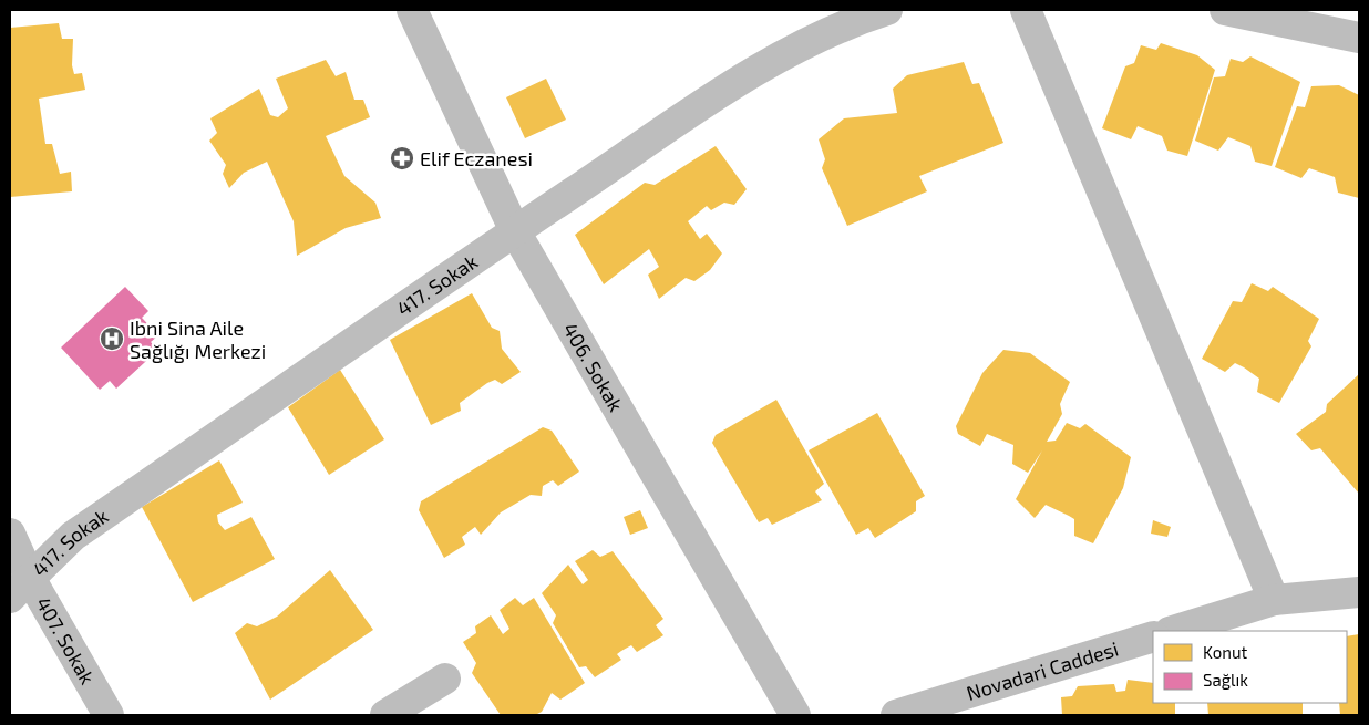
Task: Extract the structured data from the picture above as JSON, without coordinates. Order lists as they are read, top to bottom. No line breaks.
{"streets":{"street":["417. Sokak","406. Sokak","407. Sokak","Novadari Caddesi"]},"crossings":[["417. Sokak","406. Sokak"],["417. Sokak","407. Sokak"]],"places":{"pharmacy":["Elif Eczanesi"],"hospital":["Ibni Sina Aile Sağlığı Merkezi"]},"legend":["Konut","Sağlık"]}
